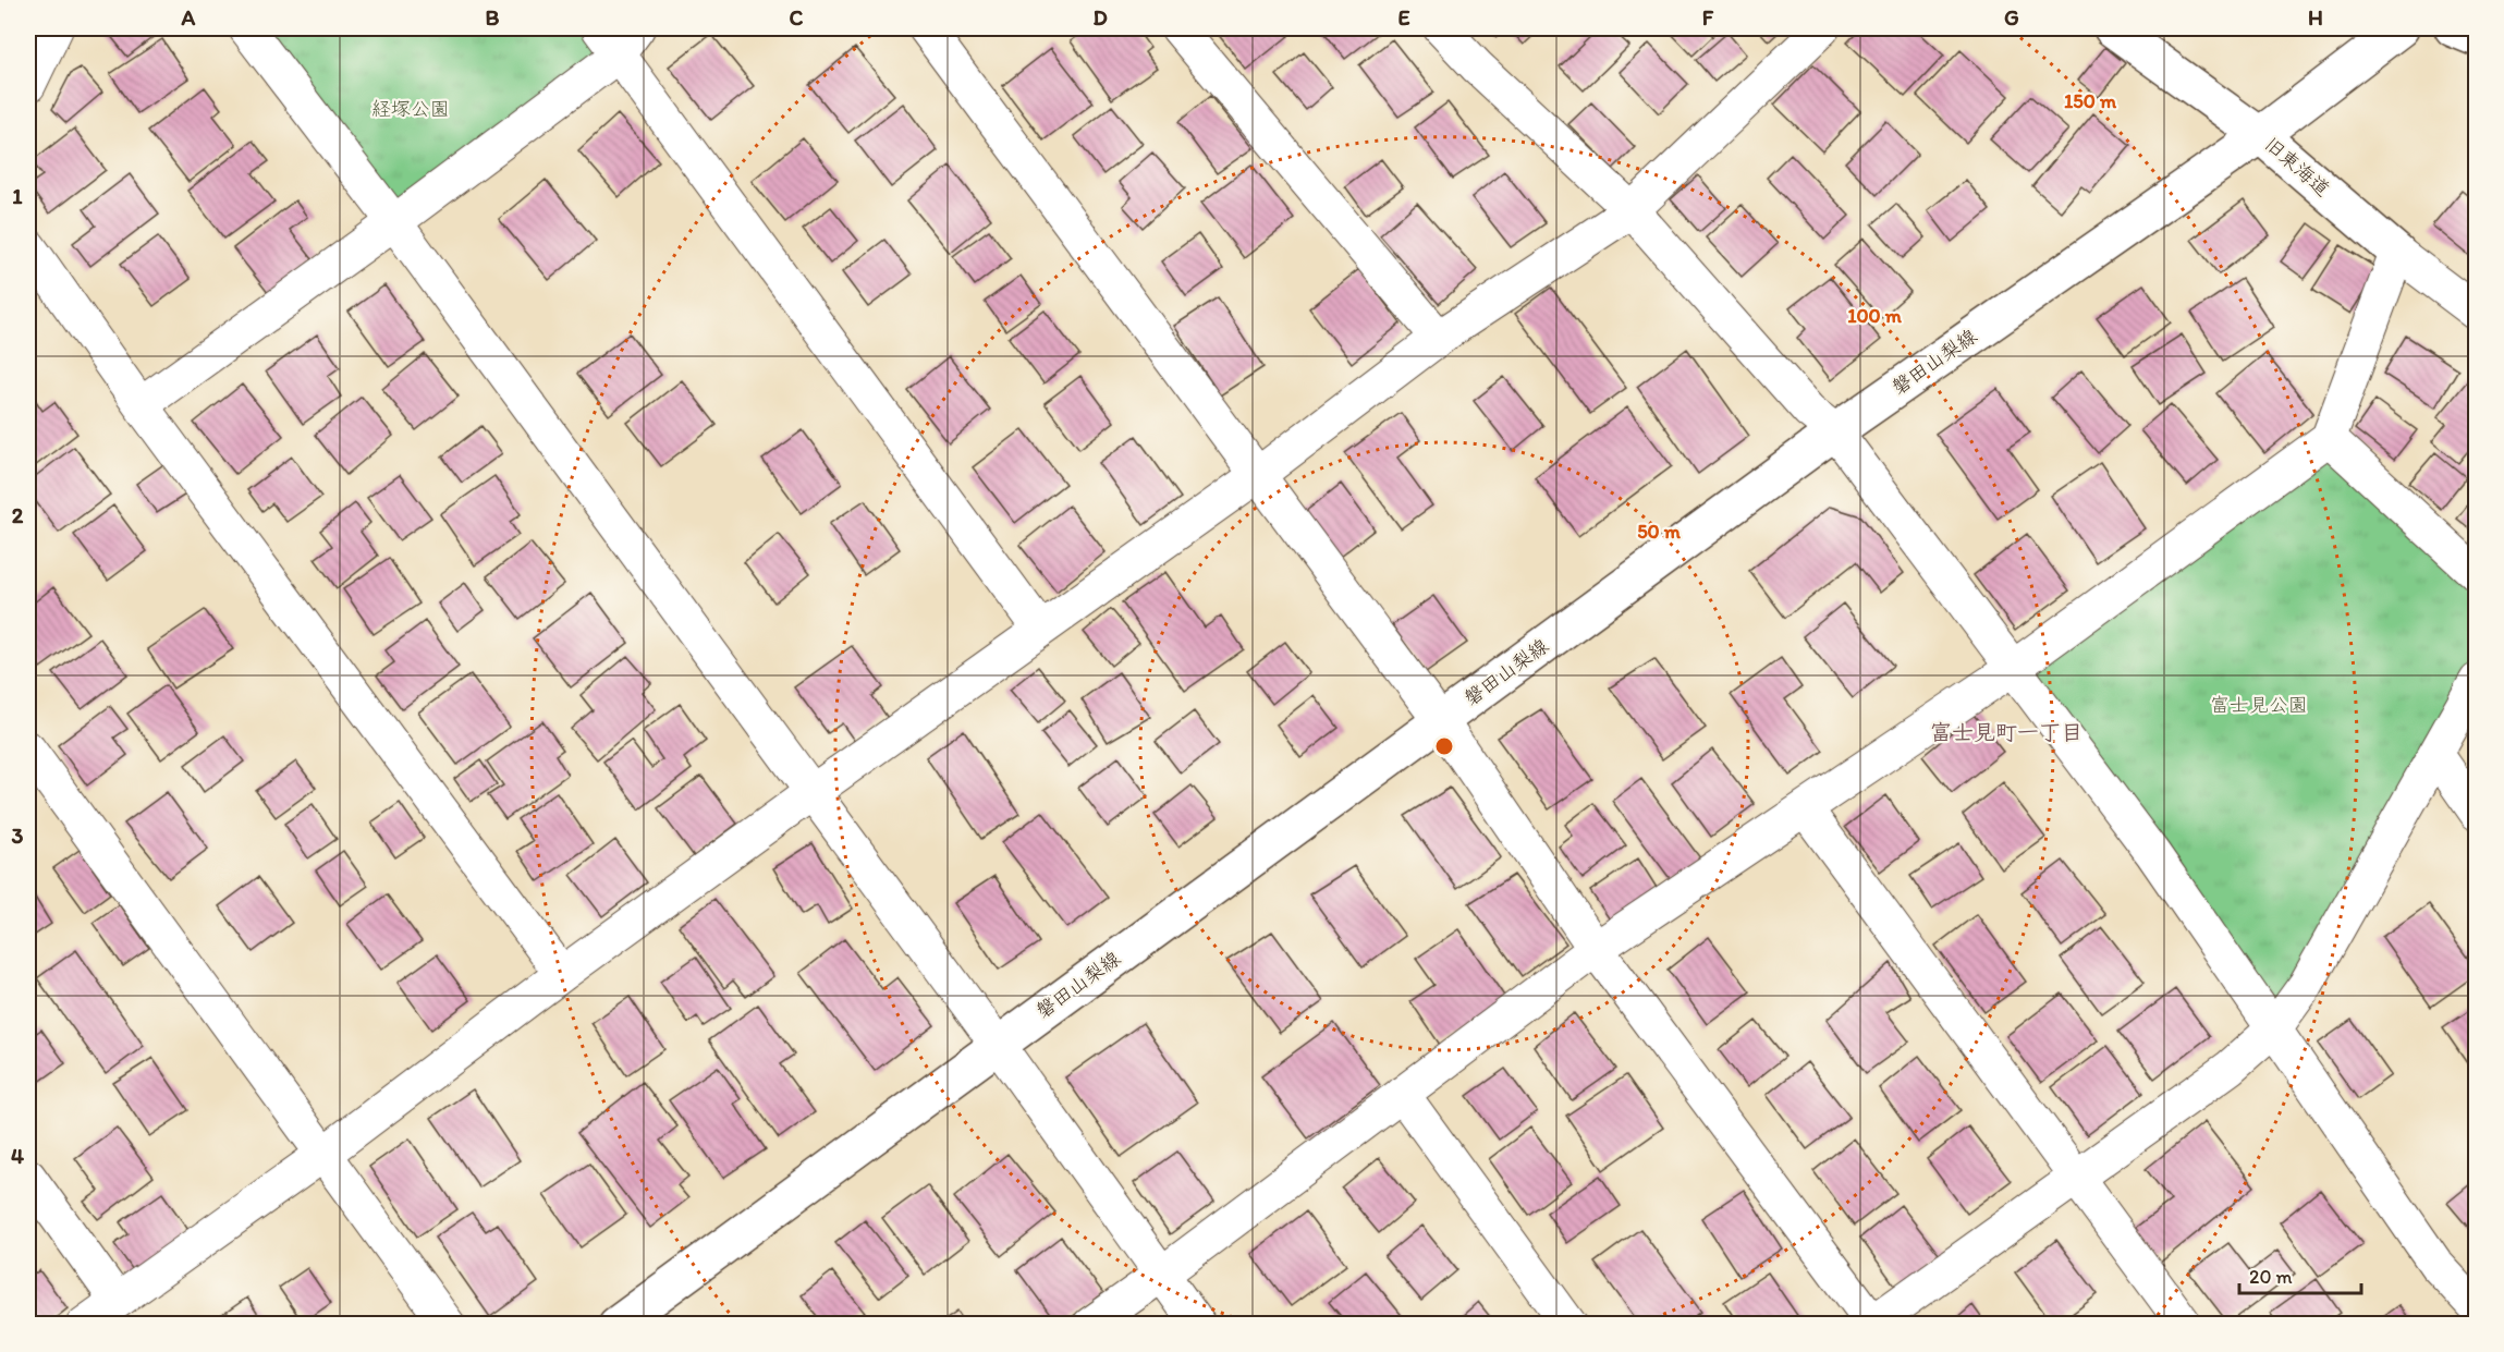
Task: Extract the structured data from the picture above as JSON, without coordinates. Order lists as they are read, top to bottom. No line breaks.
{"streets":{"main road":["旧東海道","磐田山梨線"]},"crossings":[["旧東海道","磐田山梨線"]],"districts":["富士見町一丁目"],"parks":["経塚公園","富士見公園"],"scale_bar":"20 m","grid":{"columns":["A","B","C","D","E","F","G","H"],"rows":["1","2","3","4"]},"rings":["150 m","100 m","50 m"]}
